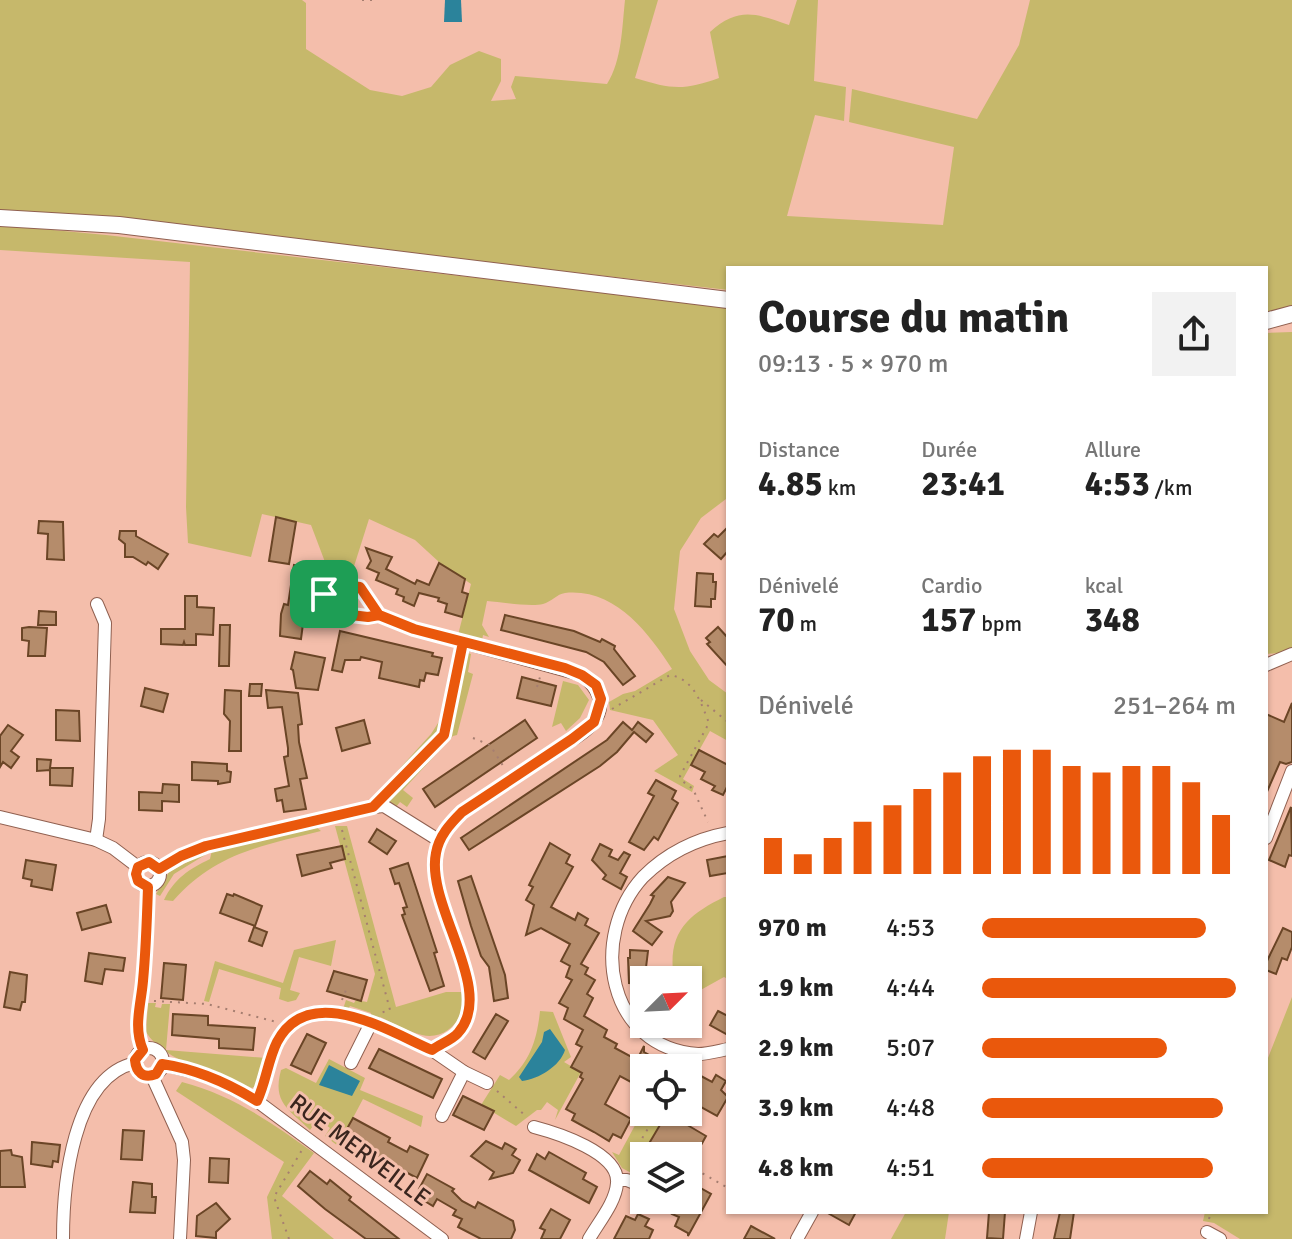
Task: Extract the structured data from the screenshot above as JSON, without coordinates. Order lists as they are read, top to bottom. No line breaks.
{"streets":{"street":["RUE MERVEILLE"]},"north":"top right","page":{"heading":["Course du matin","09:13 · 5 × 970 m"],"stats":[["Distance","4.85 km"],["Durée","23:41"],["Allure","4:53 /km"],["Dénivelé","70 m"],["Cardio","157 bpm"],["kcal","348"]],"chart":["Dénivelé","251–264 m"],"list":[{"name":"970 m","note":"4:53"},{"name":"1.9 km","note":"4:44"},{"name":"2.9 km","note":"5:07"},{"name":"3.9 km","note":"4:48"},{"name":"4.8 km","note":"4:51"}]}}
